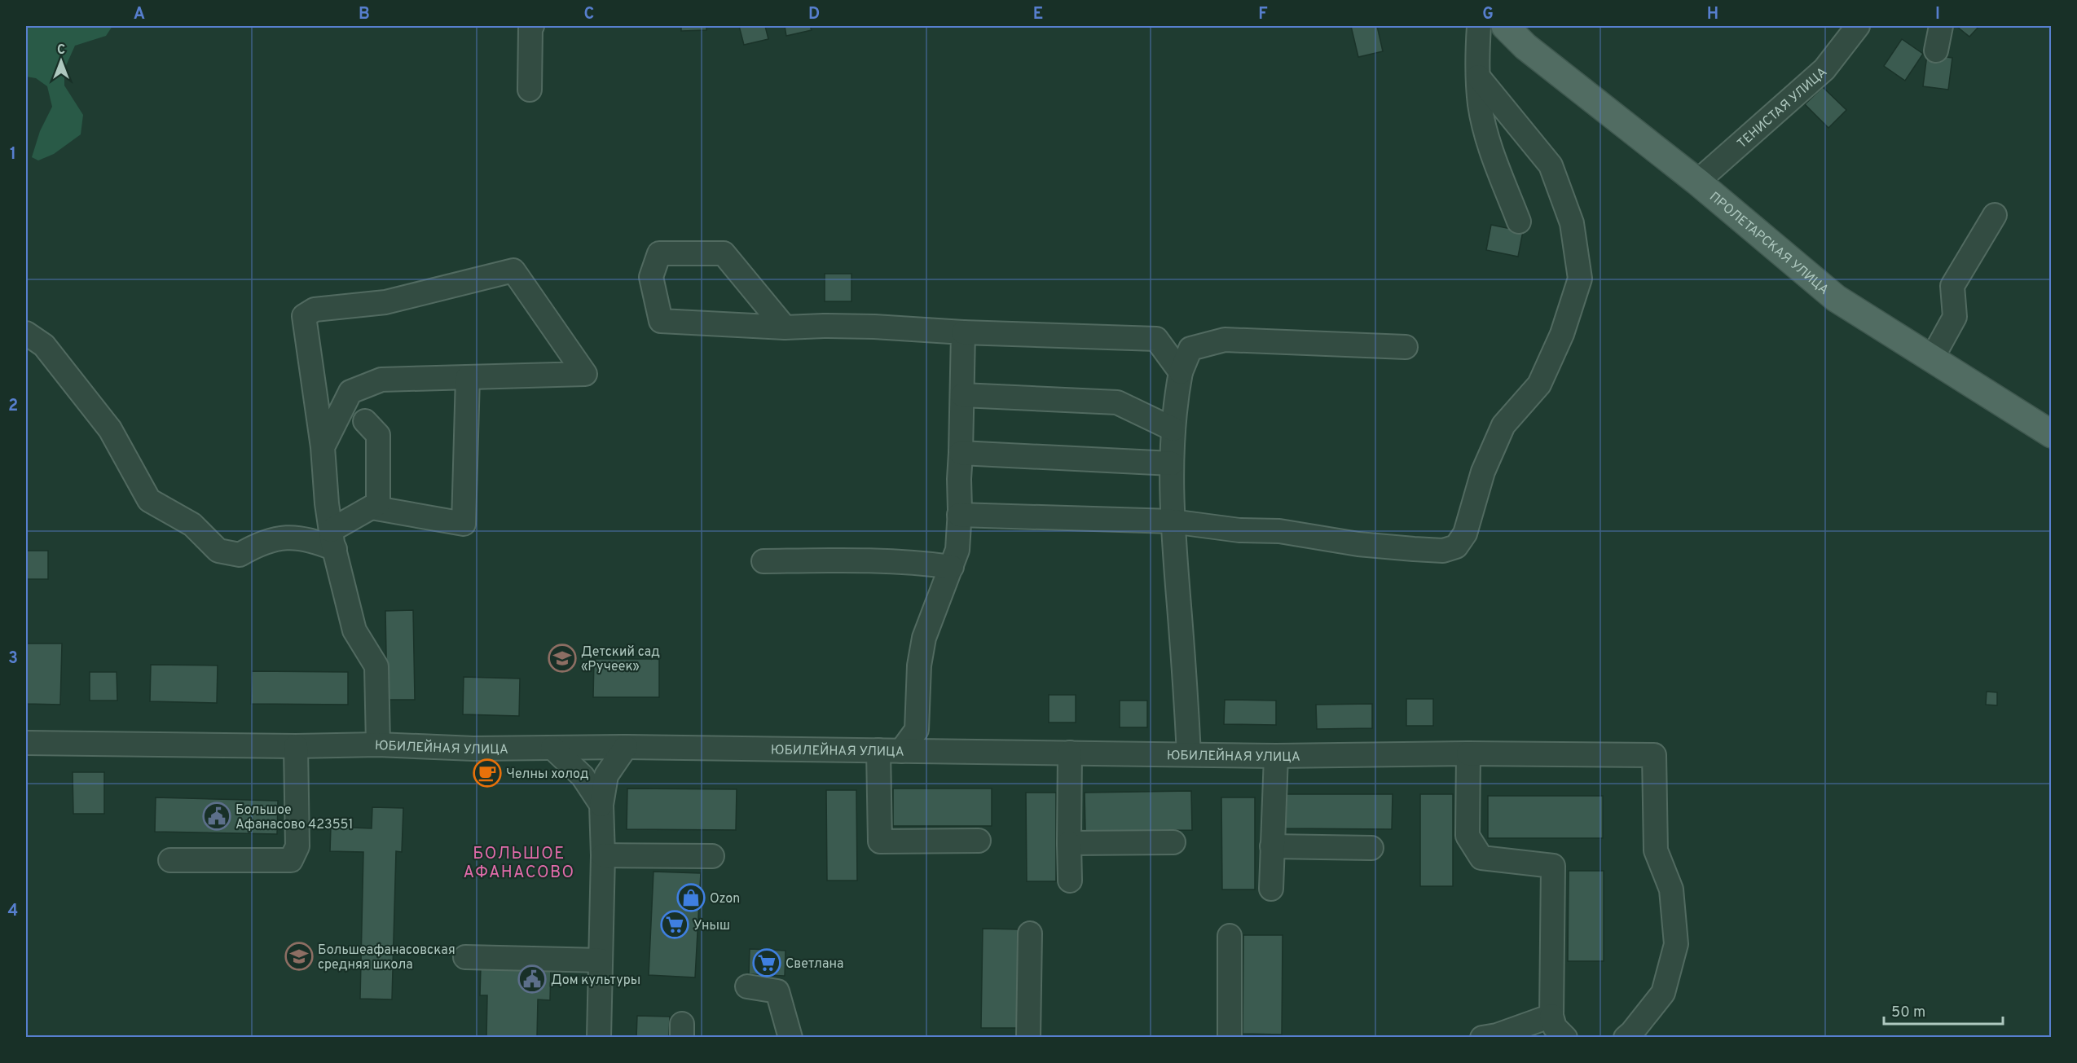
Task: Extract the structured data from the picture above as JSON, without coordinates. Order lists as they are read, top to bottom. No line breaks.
{"streets":{"main road":["ПРОЛЕТАРСКАЯ УЛИЦА"],"street":["ТЕНИСТАЯ УЛИЦА","ЮБИЛЕЙНАЯ УЛИЦА"]},"crossings":[["ТЕНИСТАЯ УЛИЦА","ПРОЛЕТАРСКАЯ УЛИЦА"]],"districts":["БОЛЬШОЕ АФАНАСОВО"],"places":{"school or university":["Детский сад «Ручеек»","Большеафанасовская средняя школа"],"cafe":["Челны холод"],"public building":["Большое Афанасово 423551","Дом культуры"],"shop":["Ozon"],"supermarket":["Уныш","Светлана"]},"scale_bar":"50 m","north":"top","grid":{"columns":["A","B","C","D","E","F","G","H","I"],"rows":["1","2","3","4"]}}
